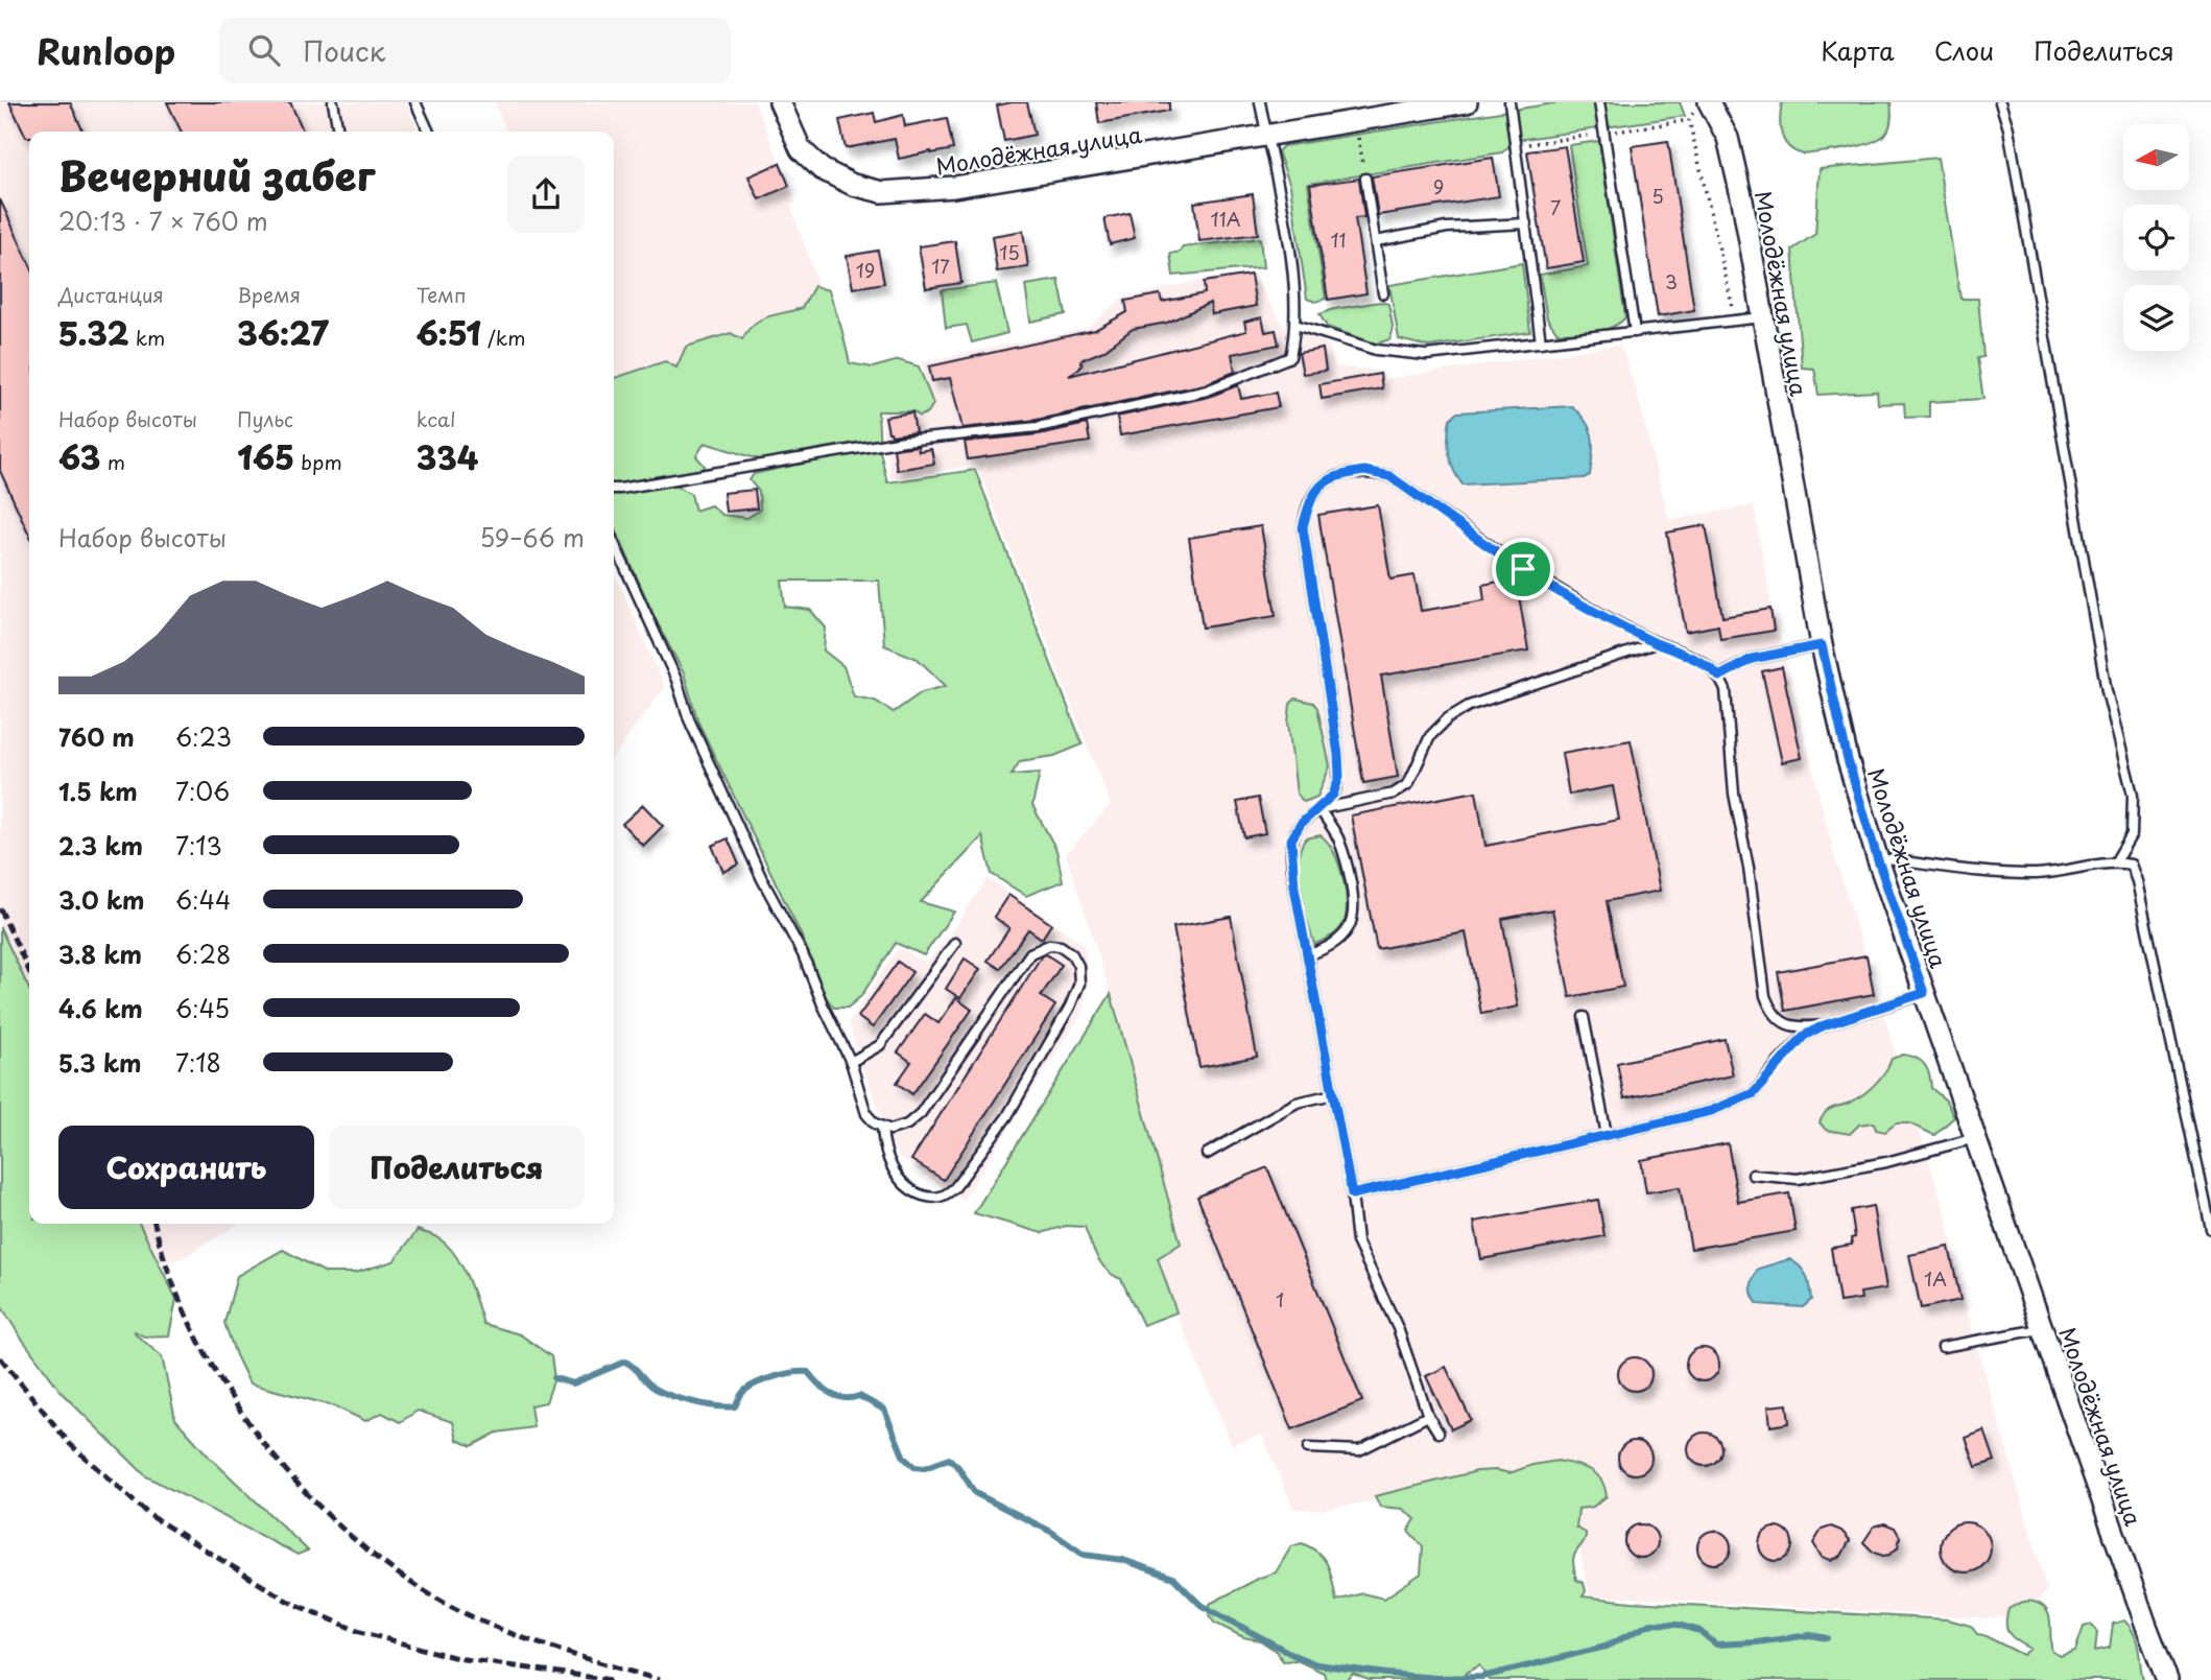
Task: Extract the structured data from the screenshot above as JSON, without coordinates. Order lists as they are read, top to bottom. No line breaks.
{"streets":{"street":["Молодёжная улица"]},"house_numbers":["9","5","7","11А","11","15","17","19","3","1А","1"],"north":"left","page":{"header":"Runloop","search":"Поиск","nav":["Карта","Слои","Поделиться"],"heading":["Вечерний забег","20:13 · 7 × 760 m"],"stats":[["Дистанция","5.32 km"],["Время","36:27"],["Темп","6:51 /km"],["Набор высоты","63 m"],["Пульс","165 bpm"],["kcal","334"]],"chart":["Набор высоты","59–66 m"],"list":[{"name":"760 m","note":"6:23"},{"name":"1.5 km","note":"7:06"},{"name":"2.3 km","note":"7:13"},{"name":"3.0 km","note":"6:44"},{"name":"3.8 km","note":"6:28"},{"name":"4.6 km","note":"6:45"},{"name":"5.3 km","note":"7:18"}],"buttons":["Сохранить","Поделиться"]}}
